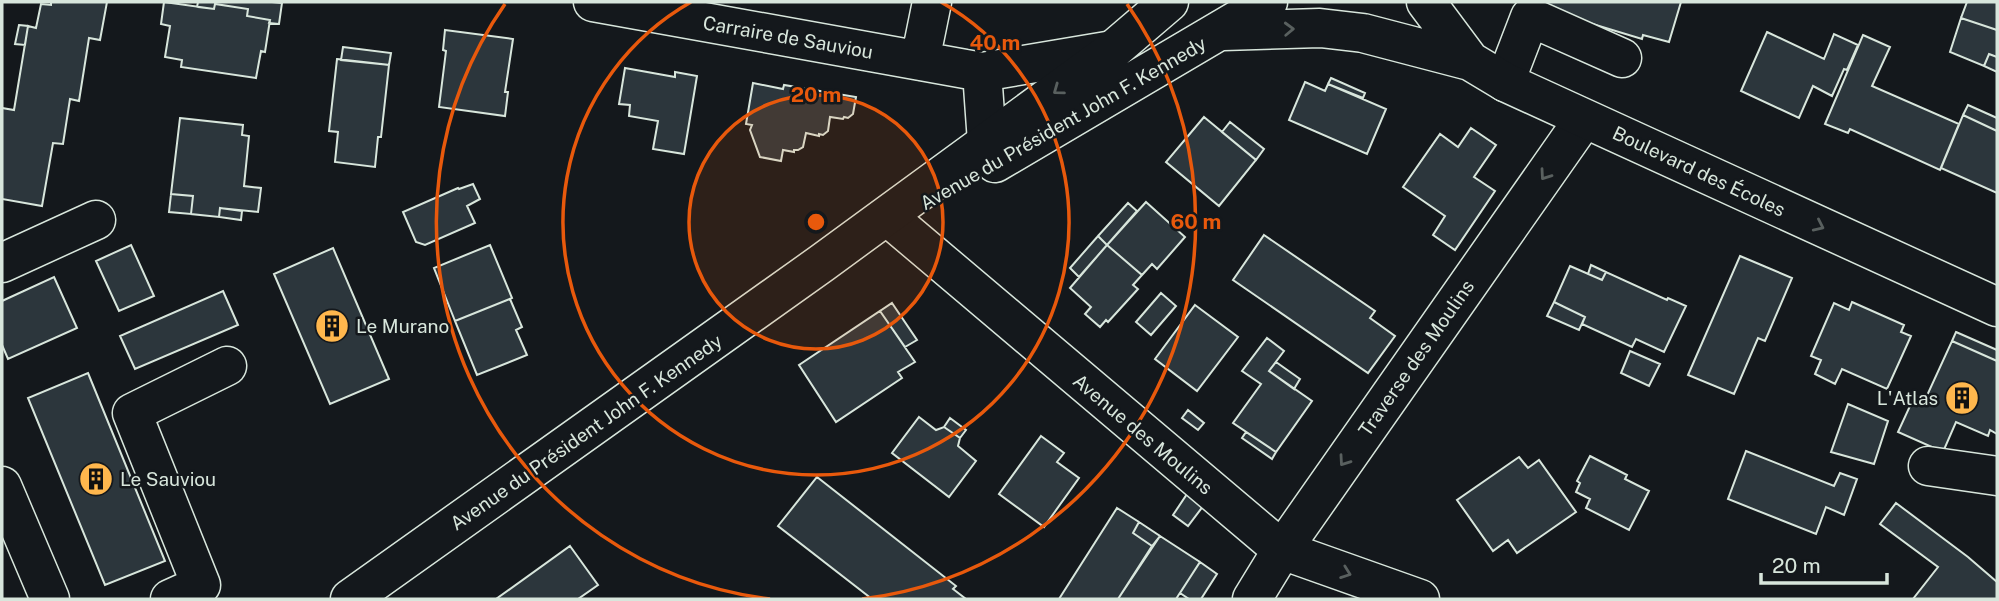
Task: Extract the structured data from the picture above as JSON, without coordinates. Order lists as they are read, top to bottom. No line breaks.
{"streets":{"main road":["Carraire de Sauviou","Avenue du Président John F. Kennedy","Boulevard des Écoles","Traverse des Moulins","Avenue des Moulins"]},"crossings":[["Carraire de Sauviou","Avenue du Président John F. Kennedy"],["Avenue du Président John F. Kennedy","Avenue des Moulins"],["Boulevard des Écoles","Traverse des Moulins"],["Traverse des Moulins","Avenue des Moulins"]],"one_way":["Boulevard des Écoles","Traverse des Moulins"],"places":{"building":["Le Murano","L'Atlas","Le Sauviou"]},"scale_bar":"20 m","rings":["40 m","20 m","60 m"]}
